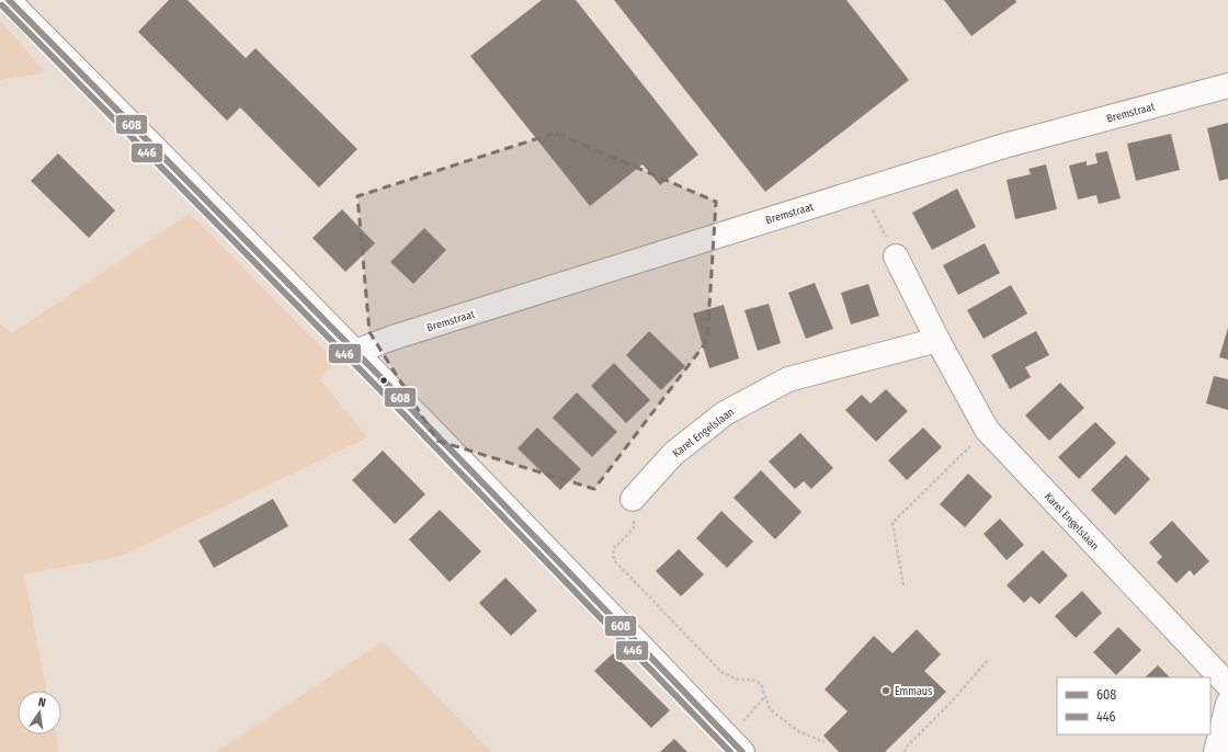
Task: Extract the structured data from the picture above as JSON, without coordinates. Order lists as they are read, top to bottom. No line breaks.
{"streets":{"street":["Bremstraat","Karel Engelslaan"]},"places":["Emmaus"],"lines":["transit line 608","transit line 446"],"legend":["608","446"],"north":"top"}
